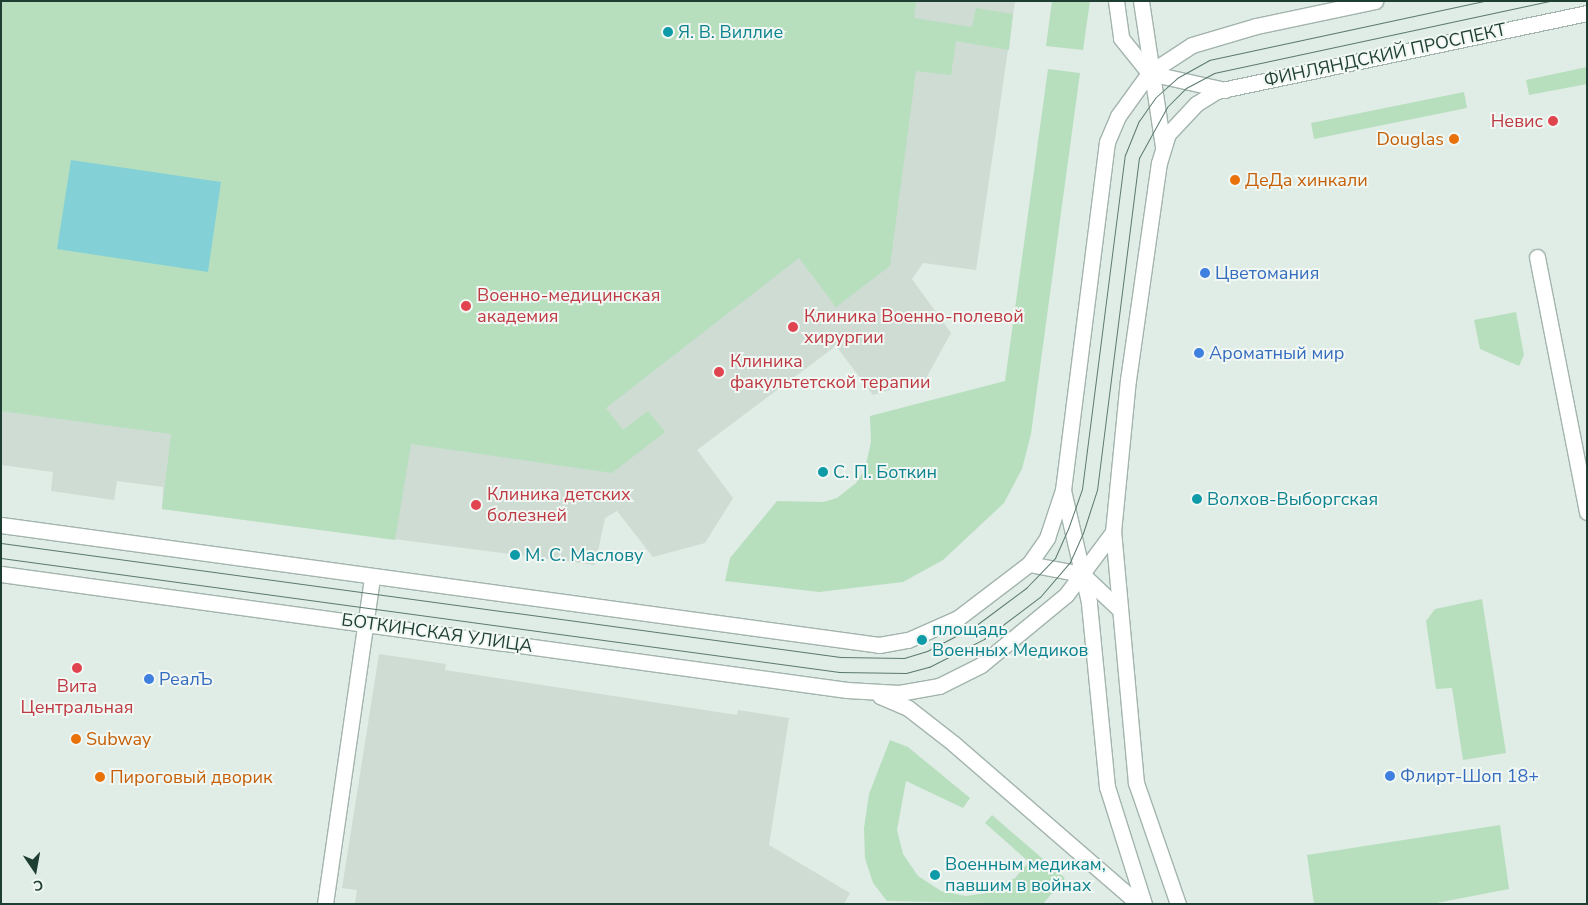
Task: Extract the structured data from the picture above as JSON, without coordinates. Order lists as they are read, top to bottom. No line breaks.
{"streets":{"main road":["ФИНЛЯНДСКИЙ ПРОСПЕКТ","БОТКИНСКАЯ УЛИЦА"]},"places":["Я. В. Виллие","Невис","Douglas","ДеДа хинкали","Цветомания","Военно-медицинская академия","Клиника Военно-полевой хирургии","Ароматный мир","Клиника факультетской терапии","С. П. Боткин","Волхов-Выборгская","Клиника детских болезней","М. С. Маслову","площадь Военных Медиков","Вита Центральная","РеалЪ","Subway","Флирт-Шоп 18+","Пироговый дворик","Военным медикам, павшим в войнах"],"north":"bottom"}
